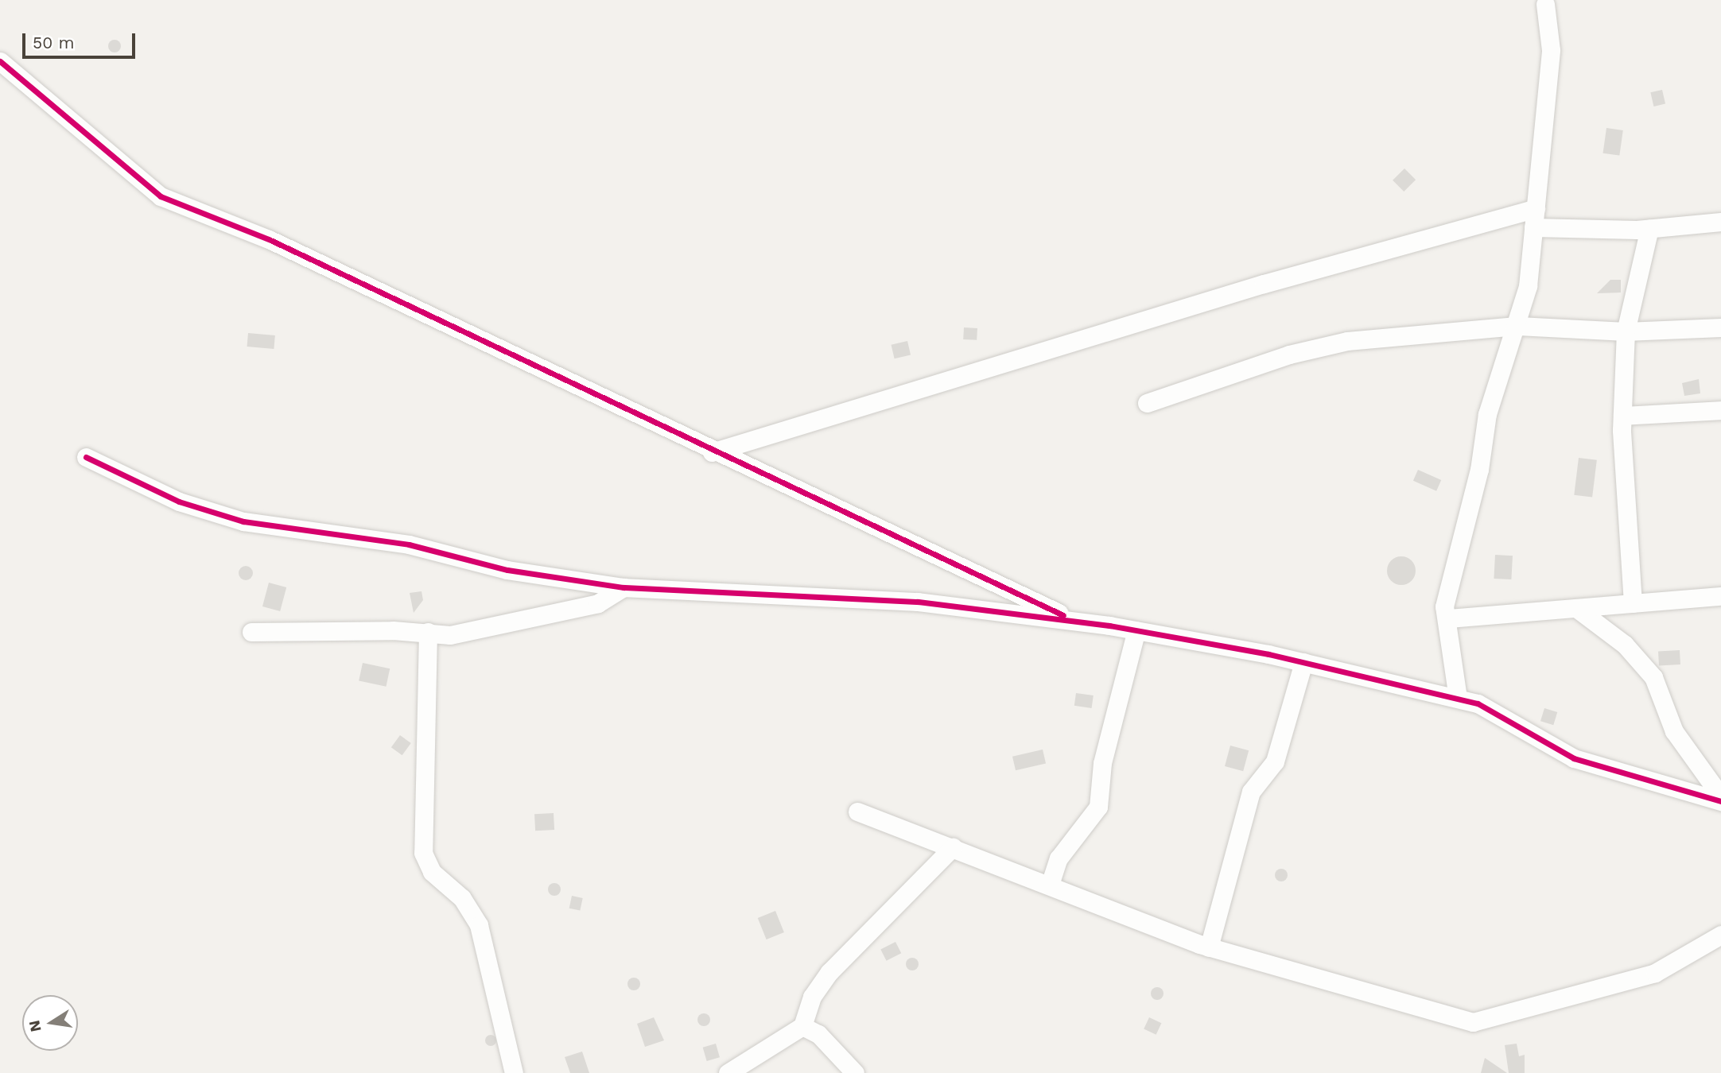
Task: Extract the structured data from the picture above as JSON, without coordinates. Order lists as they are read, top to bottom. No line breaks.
{"scale_bar":"50 m","north":"left"}
